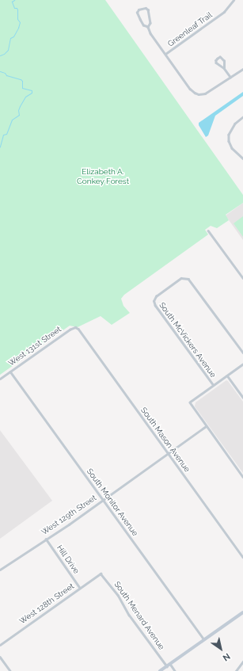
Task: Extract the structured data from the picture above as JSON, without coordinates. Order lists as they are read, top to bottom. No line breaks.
{"streets":{"street":["Greenleaf Trail","South McVickers Avenue","West 131st Street","South Mason Avenue","South Monitor Avenue","West 129th Street","Hill Drive","West 128th Street","South Menard Avenue"]},"crossings":[["West 131st Street","South Mason Avenue"],["West 131st Street","South Monitor Avenue"],["South Mason Avenue","West 129th Street"],["South Monitor Avenue","West 129th Street"],["West 129th Street","Hill Drive"],["Hill Drive","West 128th Street"],["West 128th Street","South Menard Avenue"]],"parks":["Elizabeth A. Conkey Forest"],"north":"bottom right"}
